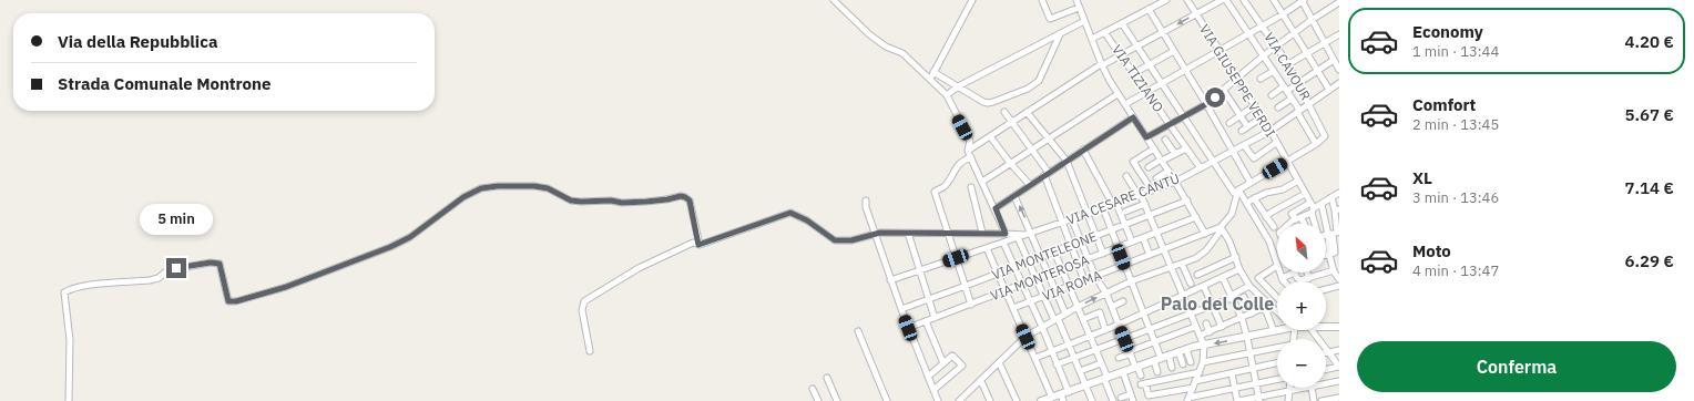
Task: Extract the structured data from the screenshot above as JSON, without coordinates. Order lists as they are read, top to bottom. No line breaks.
{"streets":{"street":["VIA CAVOUR","VIA TIZIANO","VIA GIUSEPPE VERDI","VIA CESARE CANTÙ","VIA MONTELEONE","VIA MONTEROSA","VIA ROMA"]},"crossings":[["VIA CAVOUR","VIA CESARE CANTÙ"],["VIA TIZIANO","VIA CESARE CANTÙ"],["VIA GIUSEPPE VERDI","VIA CESARE CANTÙ"]],"districts":["Palo del Colle"],"north":"top left","page":{"list":[{"name":"Economy","note":"1 min · 13:44","value":"4.20 €"},{"name":"Comfort","note":"2 min · 13:45","value":"5.67 €"},{"name":"XL","note":"3 min · 13:46","value":"7.14 €"},{"name":"Moto","note":"4 min · 13:47","value":"6.29 €"}],"banner":["Via della Repubblica","Strada Comunale Montrone"],"bubble":"5 min","map_buttons":["+","−"],"buttons":"Conferma"}}
